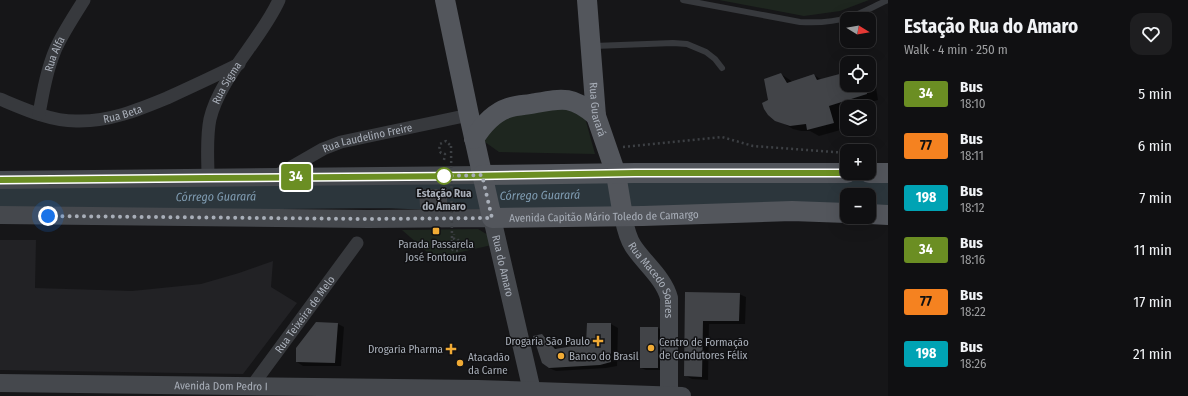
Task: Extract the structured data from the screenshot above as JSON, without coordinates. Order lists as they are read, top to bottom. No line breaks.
{"streets":{"main road":["Rua Guarará","Avenida Capitão Mário Toledo de Camargo","Rua do Amaro","Rua Macedo Soares","Avenida Dom Pedro I"],"street":["Rua Alfa","Rua Sigma","Rua Beta","Rua Laudelino Freire","Rua Teixeira de Melo"]},"crossings":[["Rua Alfa","Rua Beta"],["Rua Sigma","Rua Beta"],["Rua Sigma","Avenida Capitão Mário Toledo de Camargo"],["Rua Guarará","Avenida Capitão Mário Toledo de Camargo"],["Rua Guarará","Rua Macedo Soares"],["Rua Laudelino Freire","Avenida Capitão Mário Toledo de Camargo"],["Rua Laudelino Freire","Rua do Amaro"],["Avenida Capitão Mário Toledo de Camargo","Rua do Amaro"],["Avenida Capitão Mário Toledo de Camargo","Rua Macedo Soares"],["Rua do Amaro","Avenida Dom Pedro I"],["Rua Macedo Soares","Avenida Dom Pedro I"],["Rua Teixeira de Melo","Avenida Dom Pedro I"]],"water":["Córrego Guarará"],"places":{"other":["Estação Rua do Amaro","Centro de Formação de Condutores Félix","Banco do Brasil","Atacadão da Carne"],"transit":["Parada Passarela José Fontoura"],"health":["Drogaria São Paulo","Drogaria Pharma"]},"lines":["bus line 34"],"north":"right","page":{"on_map":"34","heading":["Estação Rua do Amaro","Walk · 4 min · 250 m"],"map_buttons":["+","−"],"list":[{"mark":"34","name":"Bus","note":"18:10","value":"5 min"},{"mark":"77","name":"Bus","note":"18:11","value":"6 min"},{"mark":"198","name":"Bus","note":"18:12","value":"7 min"},{"mark":"34","name":"Bus","note":"18:16","value":"11 min"},{"mark":"77","name":"Bus","note":"18:22","value":"17 min"},{"mark":"198","name":"Bus","note":"18:26","value":"21 min"}]}}
